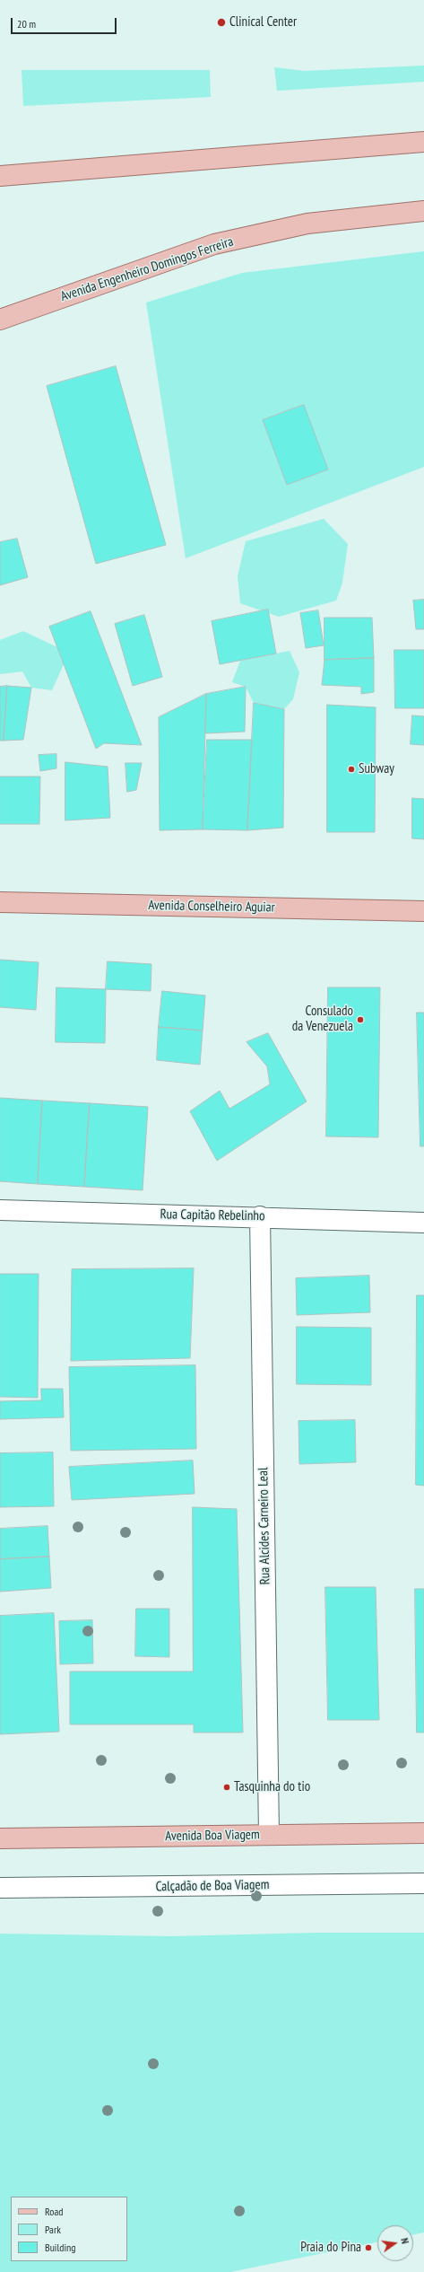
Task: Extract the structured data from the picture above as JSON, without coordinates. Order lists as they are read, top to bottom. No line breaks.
{"streets":{"main road":["Avenida Engenheiro Domingos Ferreira","Avenida Conselheiro Aguiar","Avenida Boa Viagem"],"street":["Rua Capitão Rebelinho","Rua Alcides Carneiro Leal","Calçadão de Boa Viagem"]},"crossings":[["Rua Capitão Rebelinho","Rua Alcides Carneiro Leal"],["Rua Alcides Carneiro Leal","Avenida Boa Viagem"]],"places":["Clinical Center","Subway","Consulado da Venezuela","Tasquinha do tio","Praia do Pina"],"legend":["Road","Park","Building"],"scale_bar":"20 m","north":"right"}
